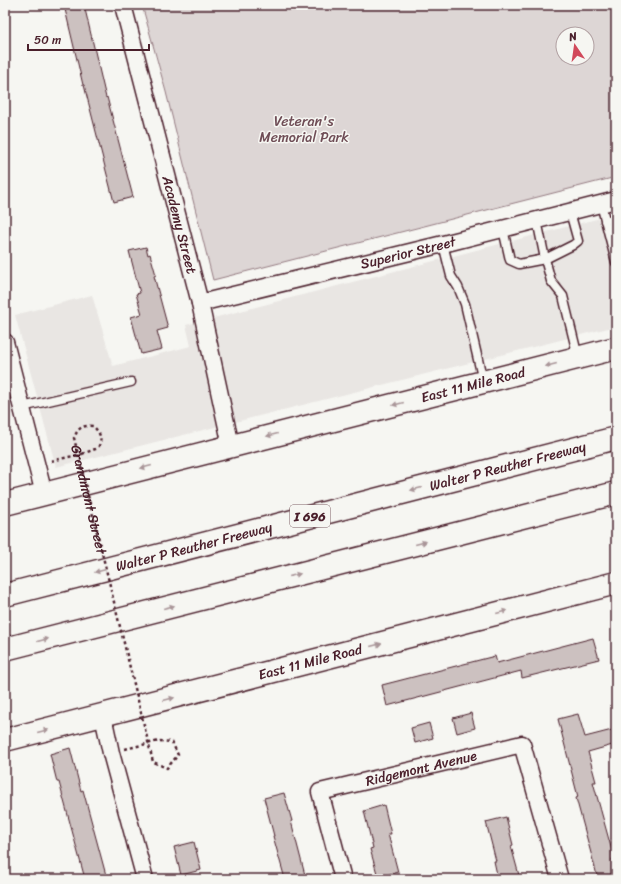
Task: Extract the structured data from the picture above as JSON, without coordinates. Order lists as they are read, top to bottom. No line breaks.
{"streets":{"main road":["East 11 Mile Road","Walter P Reuther Freeway","I 696"],"street":["Academy Street","Superior Street","Ridgemont Avenue"],"path":["Grandmont Street"]},"crossings":[["Academy Street","Superior Street"],["Academy Street","East 11 Mile Road"]],"parks":["Veteran's Memorial Park"],"scale_bar":"50 m","north":"top"}
